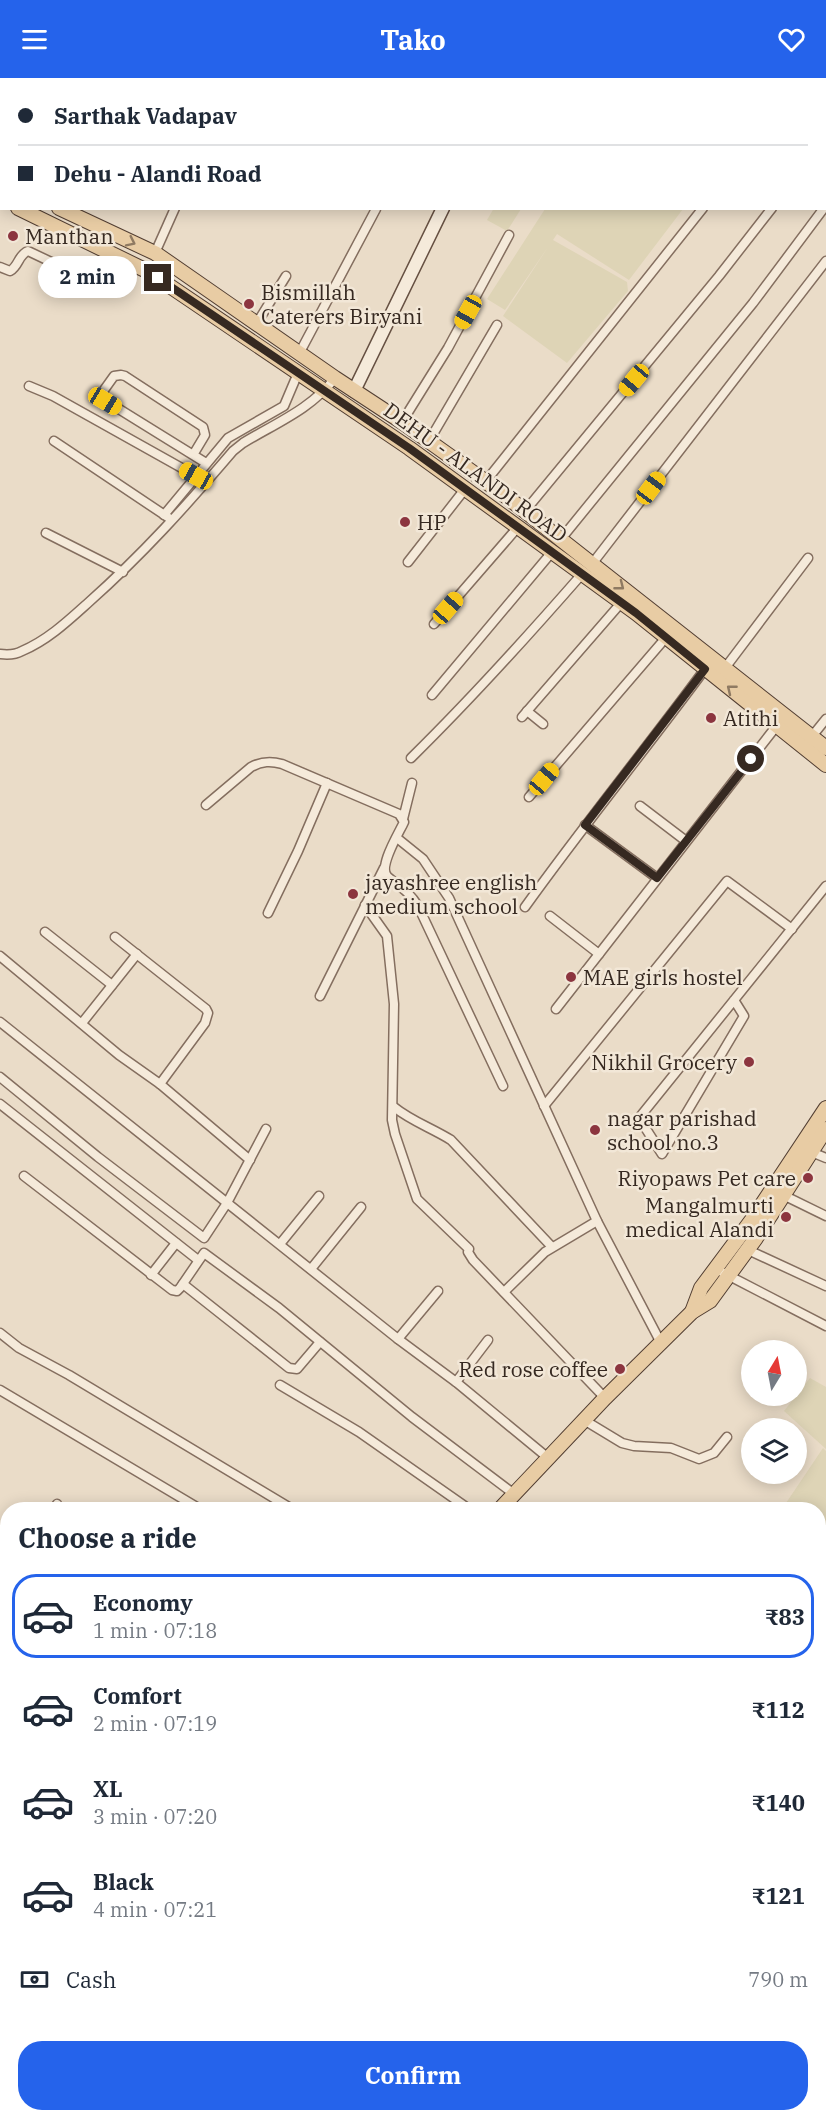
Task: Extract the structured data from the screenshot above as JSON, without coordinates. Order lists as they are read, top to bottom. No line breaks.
{"streets":{"main road":["DEHU - ALANDI ROAD"]},"places":["Manthan","Bismillah Caterers Biryani","HP","Atithi","jayashree english medium school","MAE girls hostel","Nikhil Grocery","nagar parishad school no.3","Riyopaws Pet care","Mangalmurti medical Alandi","Red rose coffee"],"north":"top","page":{"header":"Tako","banner":["Sarthak Vadapav","Dehu - Alandi Road"],"bubble":"2 min","heading":"Choose a ride","list":[{"name":"Economy","note":"1 min · 07:18","value":"₹83"},{"name":"Comfort","note":"2 min · 07:19","value":"₹112"},{"name":"XL","note":"3 min · 07:20","value":"₹140"},{"name":"Black","note":"4 min · 07:21","value":"₹121"}],"pay":["Cash","790 m"],"buttons":"Confirm"}}
